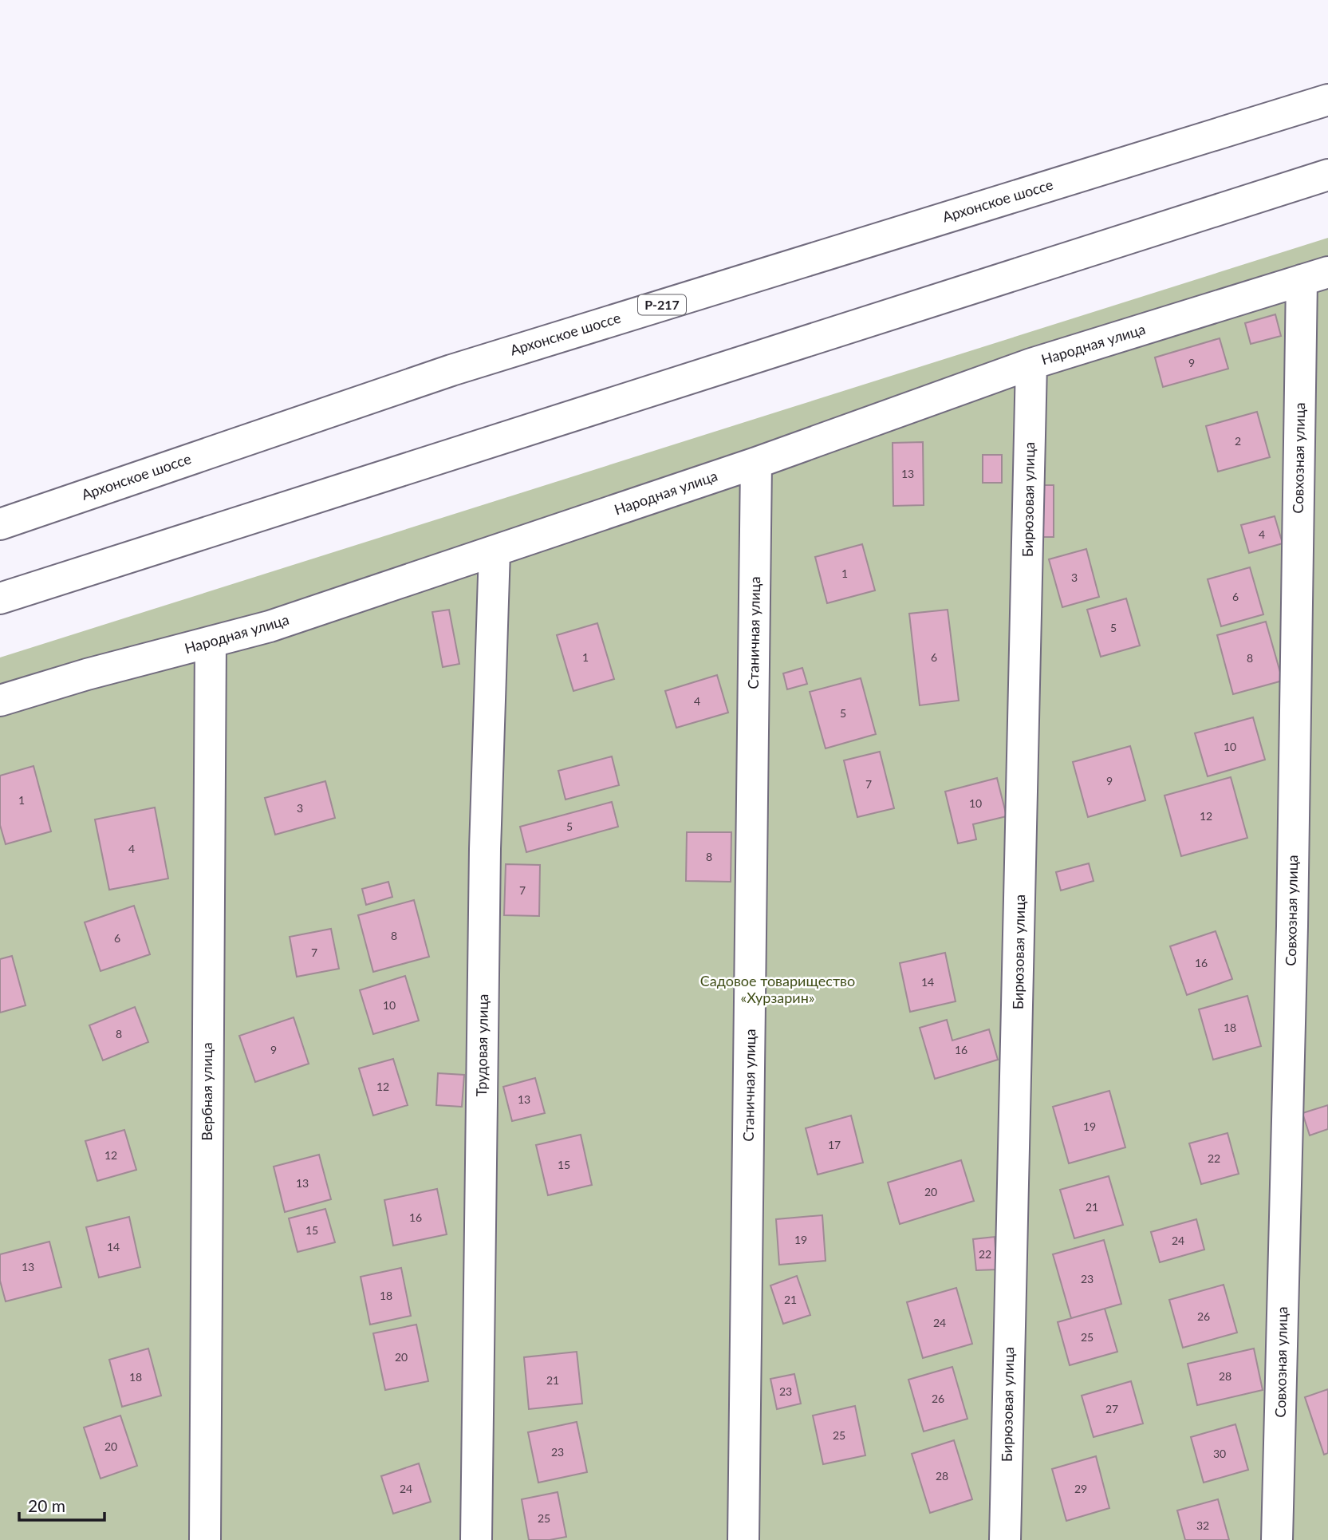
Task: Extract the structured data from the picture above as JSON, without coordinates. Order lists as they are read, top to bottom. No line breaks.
{"streets":{"main road":["Архонское шоссе","Р-217","Народная улица","Совхозная улица","Бирюзовая улица","Станичная улица","Трудовая улица","Вербная улица"]},"crossings":[["Народная улица","Совхозная улица"],["Народная улица","Бирюзовая улица"],["Народная улица","Станичная улица"],["Народная улица","Трудовая улица"],["Народная улица","Вербная улица"]],"parks":["Садовое товарищество «Хурзарин»"],"house_numbers":["9","2","13","4","1","3","6","5","1","6","8","4","5","10","9","7","1","10","3","12","5","4","8","7","8","6","7","16","14","10","18","8","9","16","12","13","19","17","12","22","15","13","20","21","16","15","19","24","14","22","13","23","18","21","26","24","25","20","28","18","21","23","26","27","25","20","23","30","28","24","29","25","32"],"scale_bar":"20 m"}
